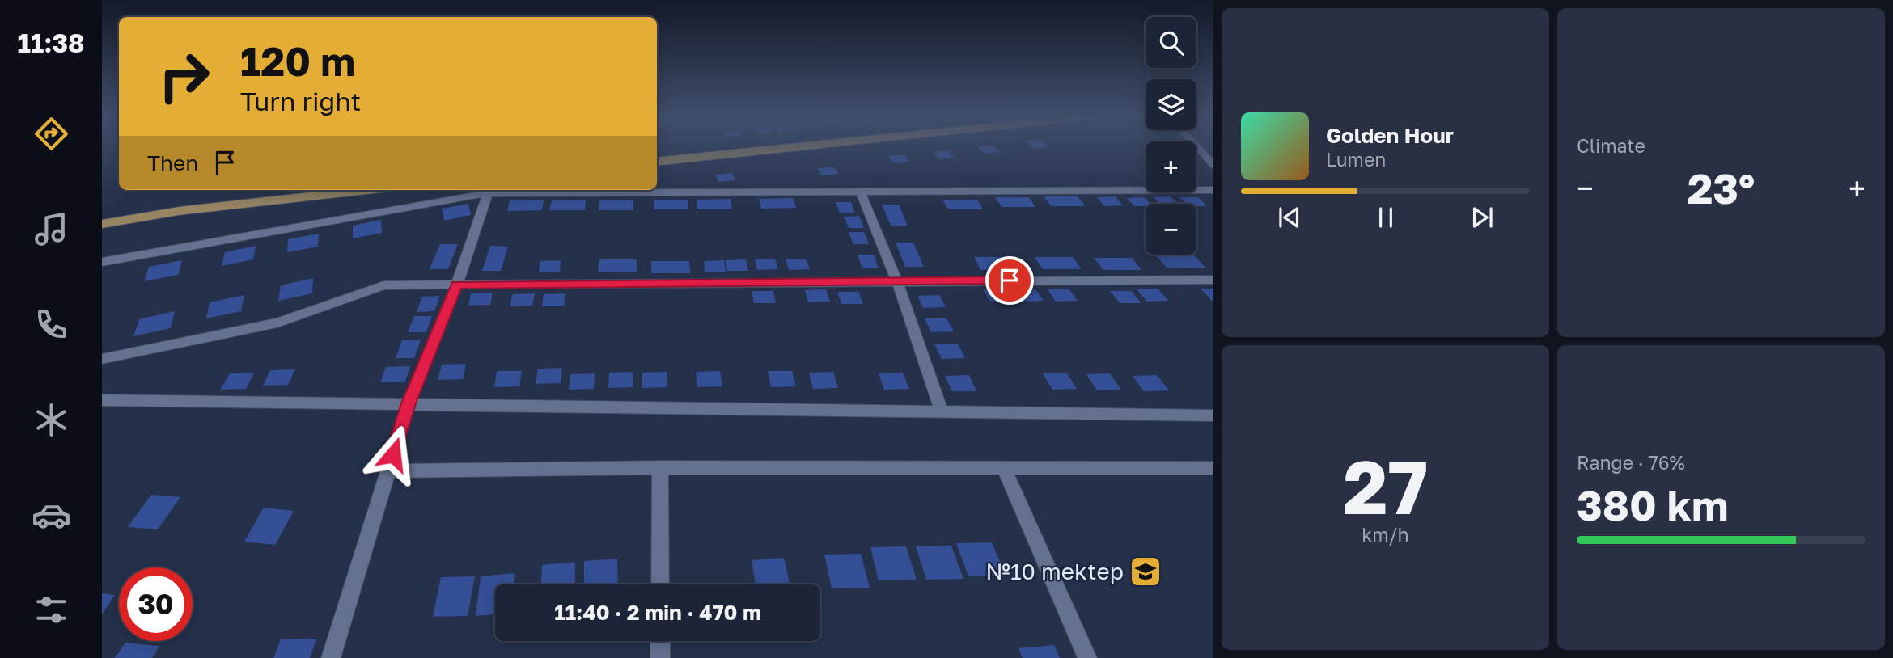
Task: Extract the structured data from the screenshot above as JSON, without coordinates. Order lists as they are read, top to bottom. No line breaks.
{"places":{"school or university":["№10 mektep"]},"page":{"tabs":"11:38","tile":["Climate",["27","km/h"],["Range · 76%","380 km"]],"map_buttons":["+","−"],"turn":["120 m","Turn right"],"song":["Golden Hour","Lumen"],"then":"Then","heat":["−","23°","+"],"limit":"30","trip":"11:40 · 2 min · 470 m"}}
